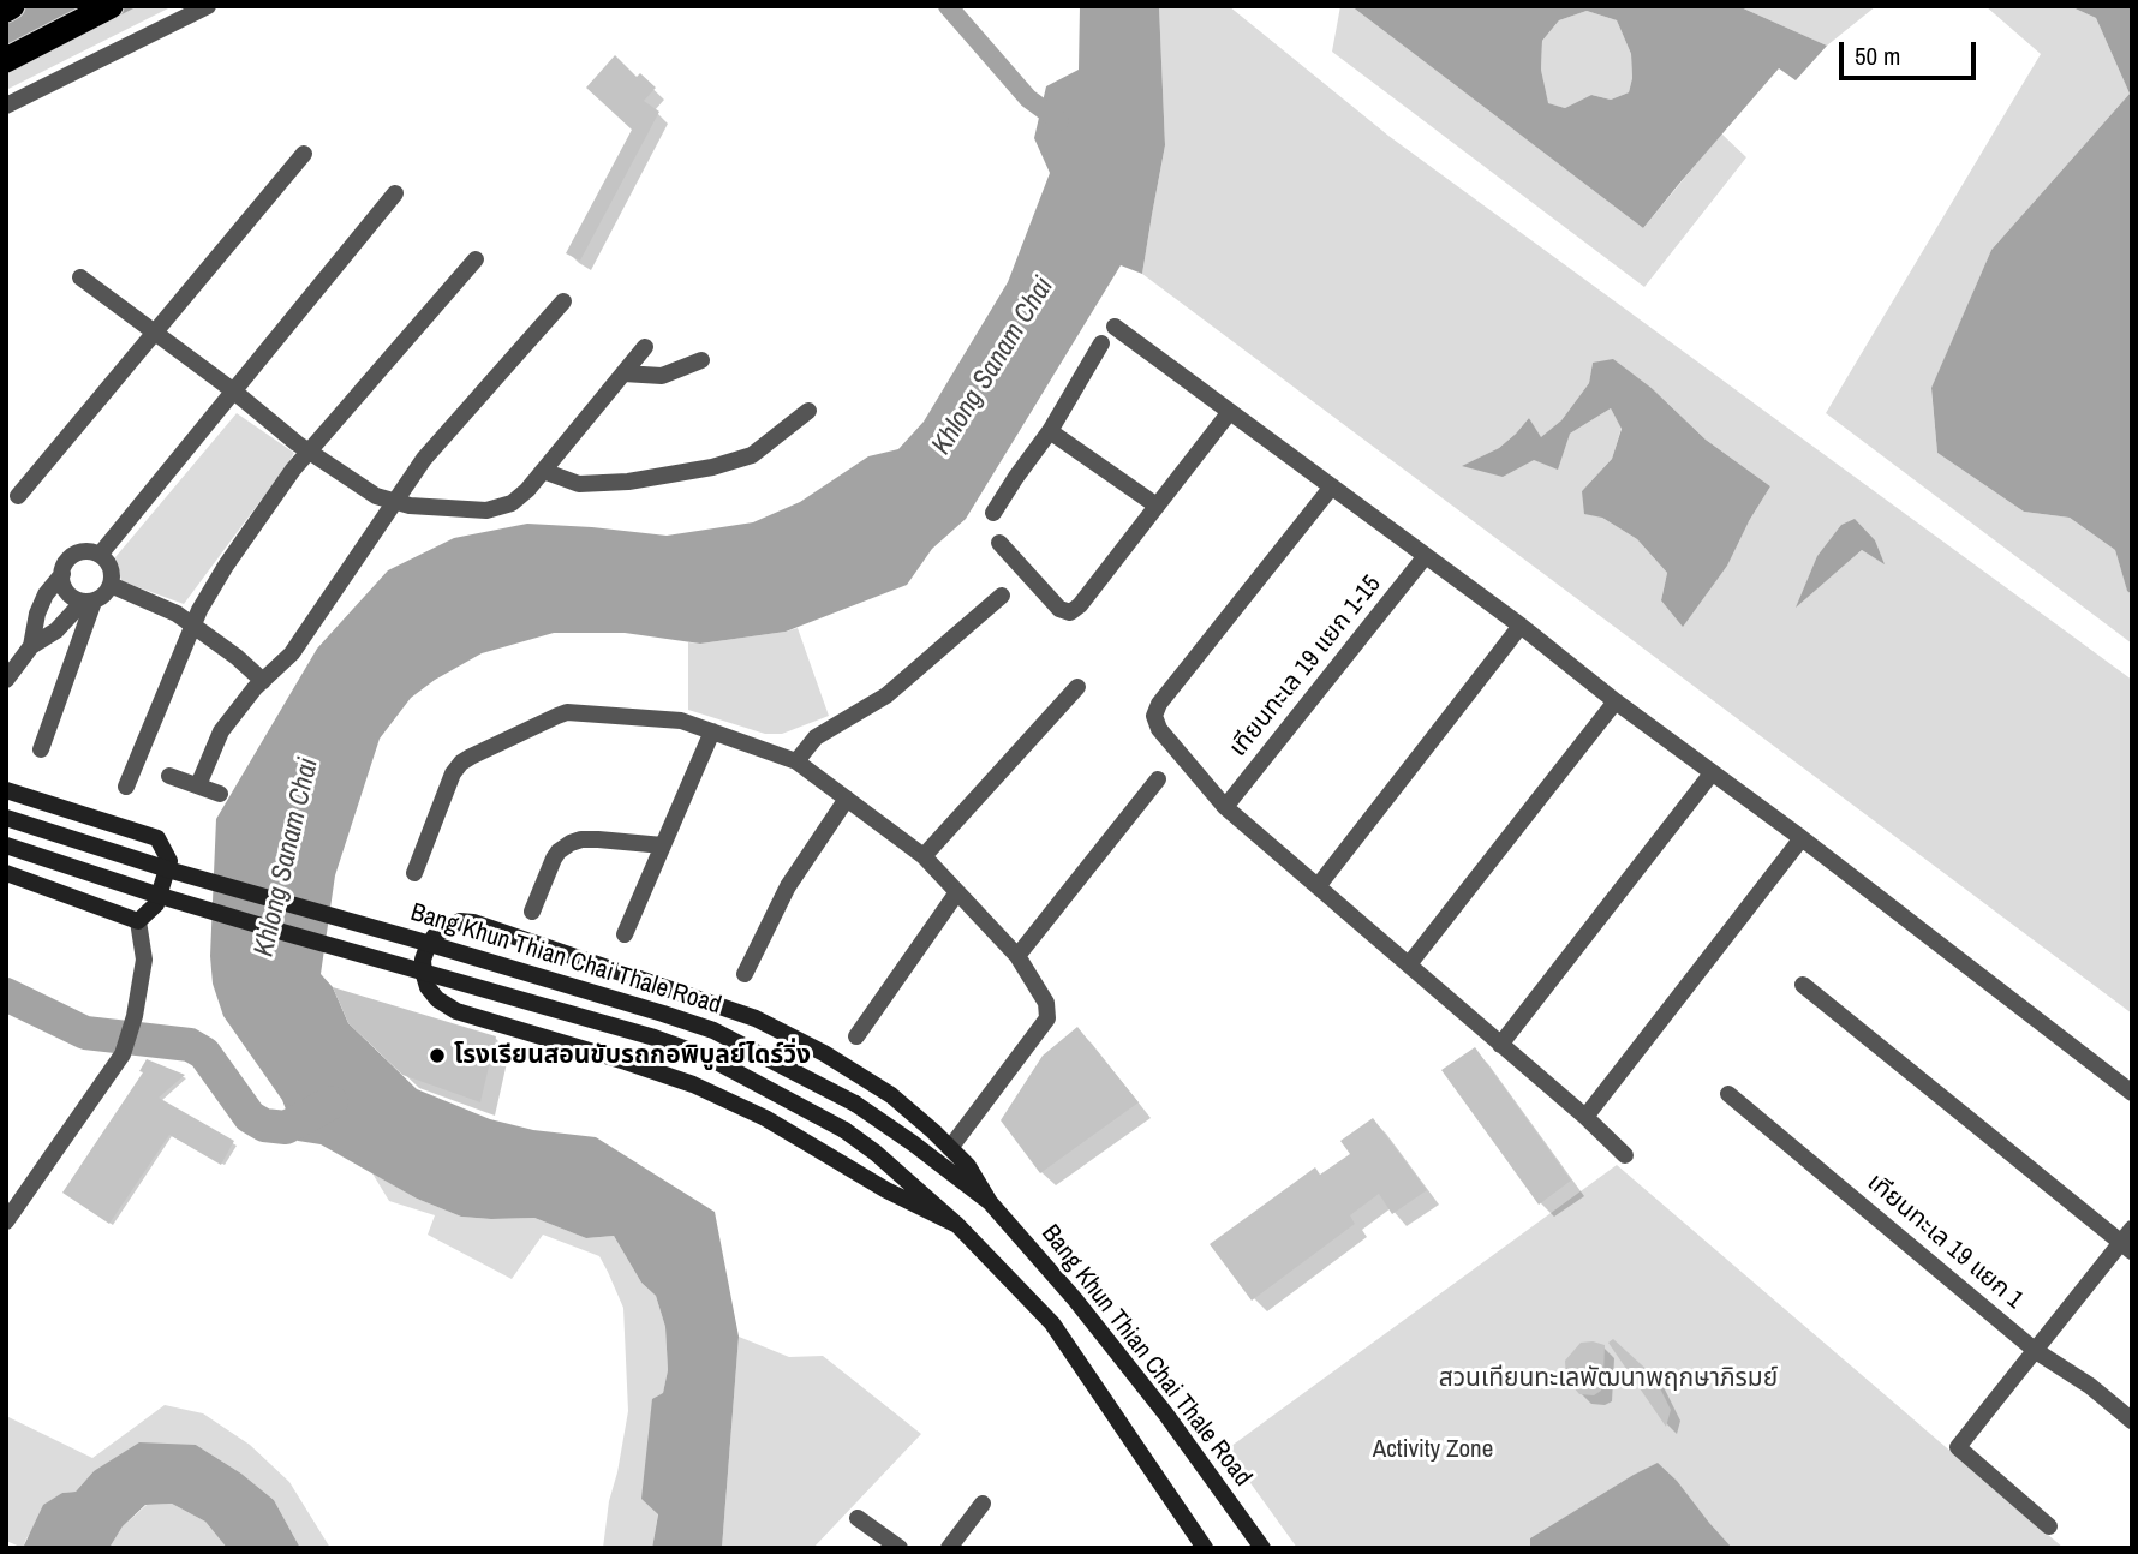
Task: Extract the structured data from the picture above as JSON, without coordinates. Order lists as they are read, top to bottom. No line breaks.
{"streets":{"main road":["Bang Khun Thian Chai Thale Road"],"street":["เทียนทะเล 19 แยก 1-15","เทียนทะเล 19 แยก 1"]},"water":["Khlong Sanam Chai"],"parks":["สวนเทียนทะเลพัฒนาพฤกษาภิรมย์","Activity Zone"],"places":["โรงเรียนสอนขับรถกอพิบูลย์ไดร์วิ่ง"],"scale_bar":"50 m"}
